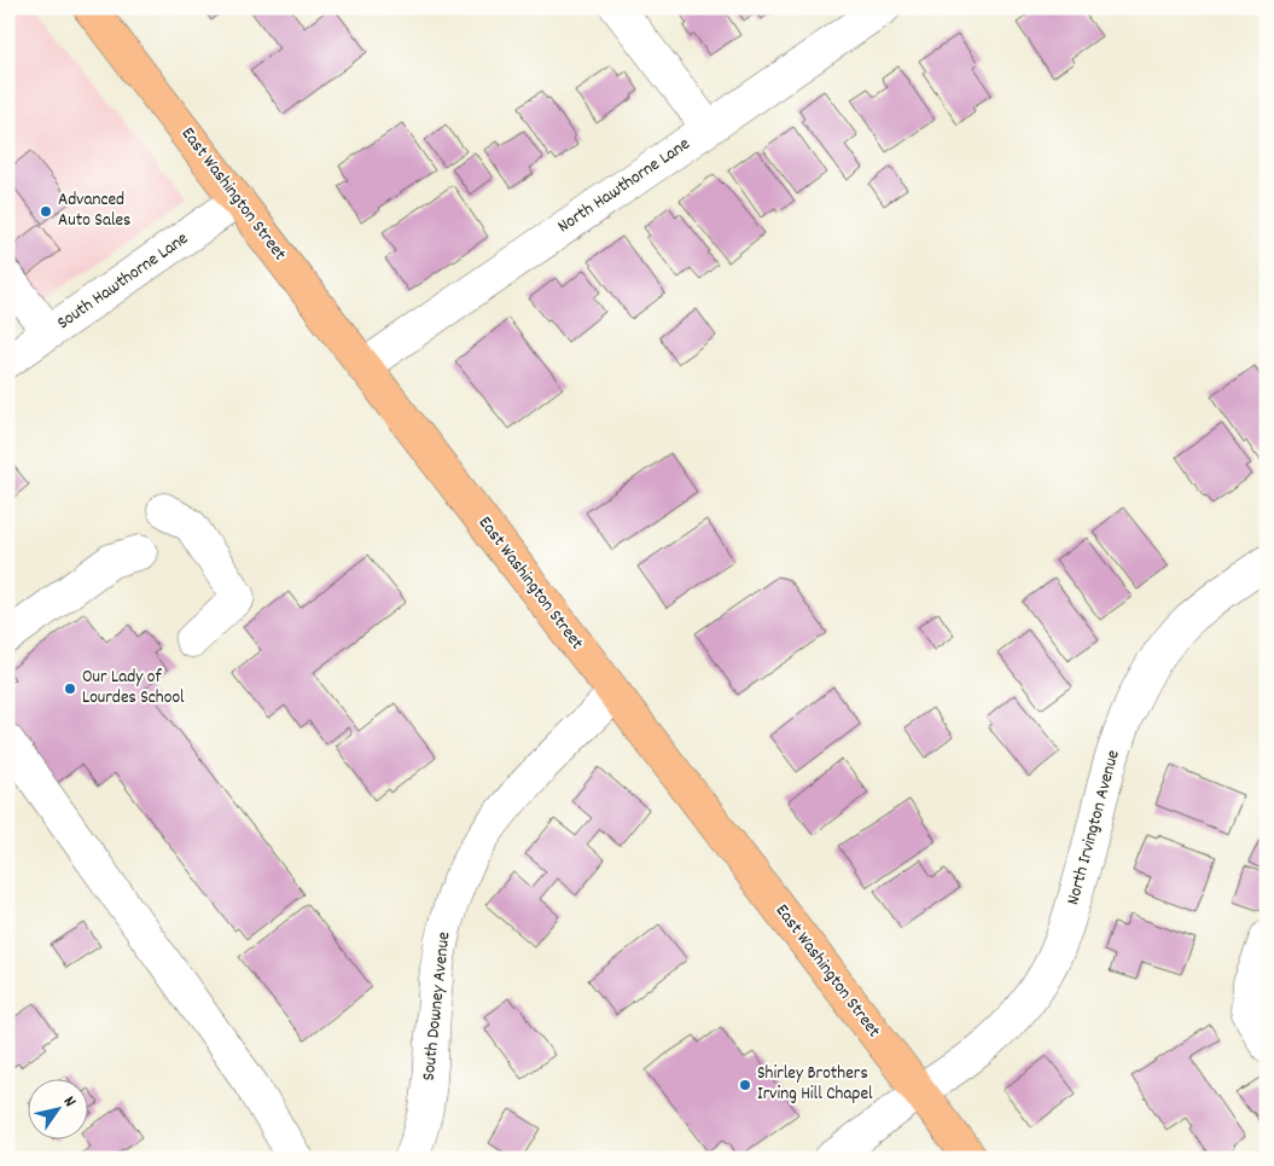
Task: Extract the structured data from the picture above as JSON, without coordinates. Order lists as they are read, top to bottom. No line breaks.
{"streets":{"main road":["East Washington Street"],"street":["North Hawthorne Lane","South Hawthorne Lane","North Irvington Avenue","South Downey Avenue"]},"crossings":[["North Hawthorne Lane","East Washington Street"],["East Washington Street","South Hawthorne Lane"],["East Washington Street","North Irvington Avenue"],["East Washington Street","South Downey Avenue"]],"places":["Advanced Auto Sales","Our Lady of Lourdes School","Shirley Brothers Irving Hill Chapel"],"north":"top right"}
